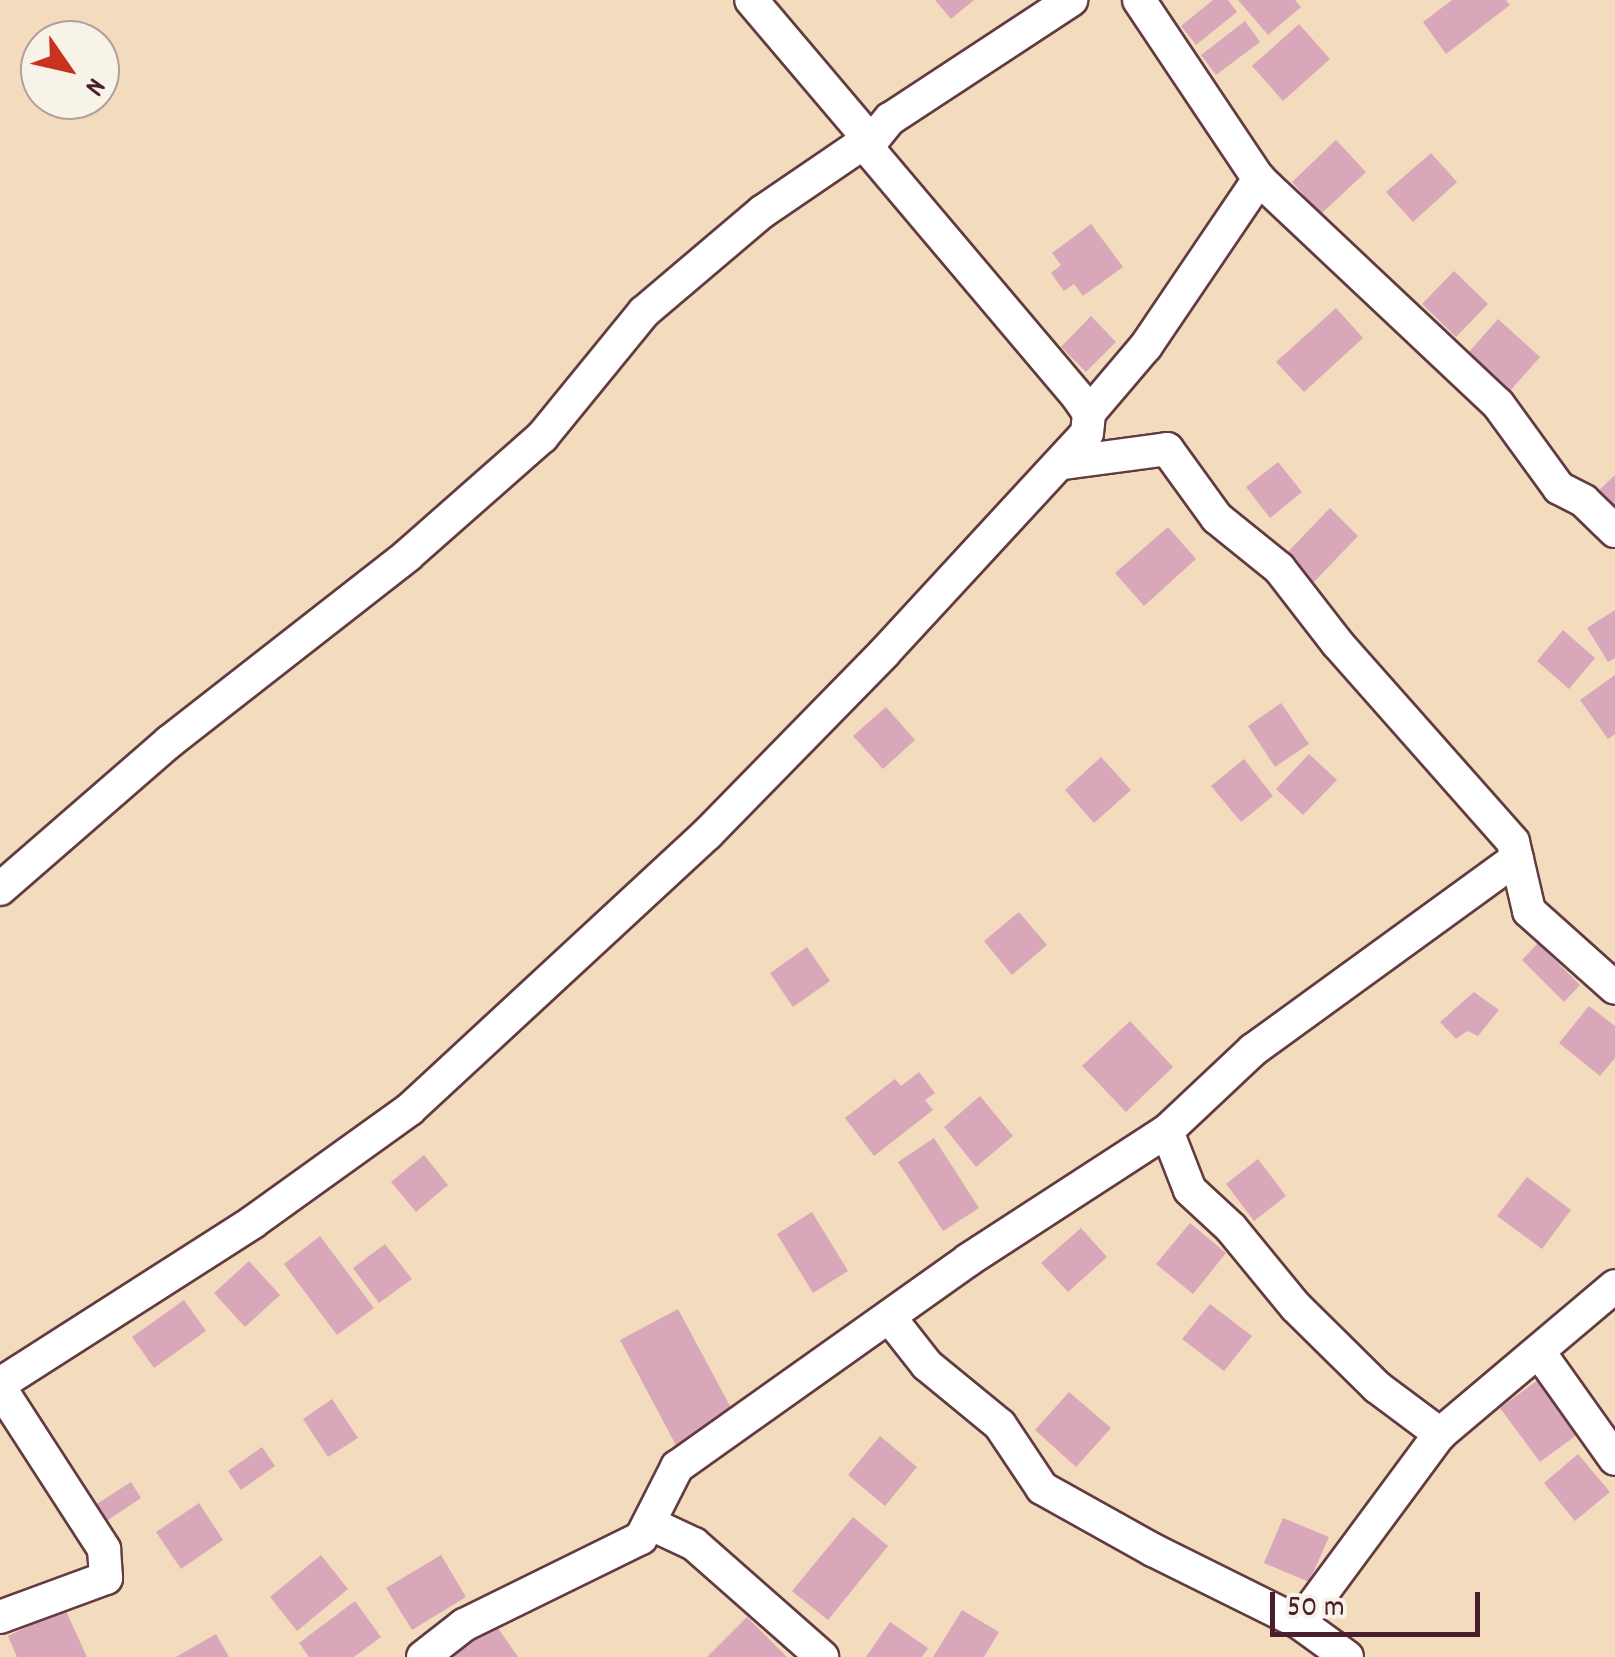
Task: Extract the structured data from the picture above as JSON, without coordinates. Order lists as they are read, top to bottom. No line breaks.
{"scale_bar":"50 m","north":"bottom right"}
